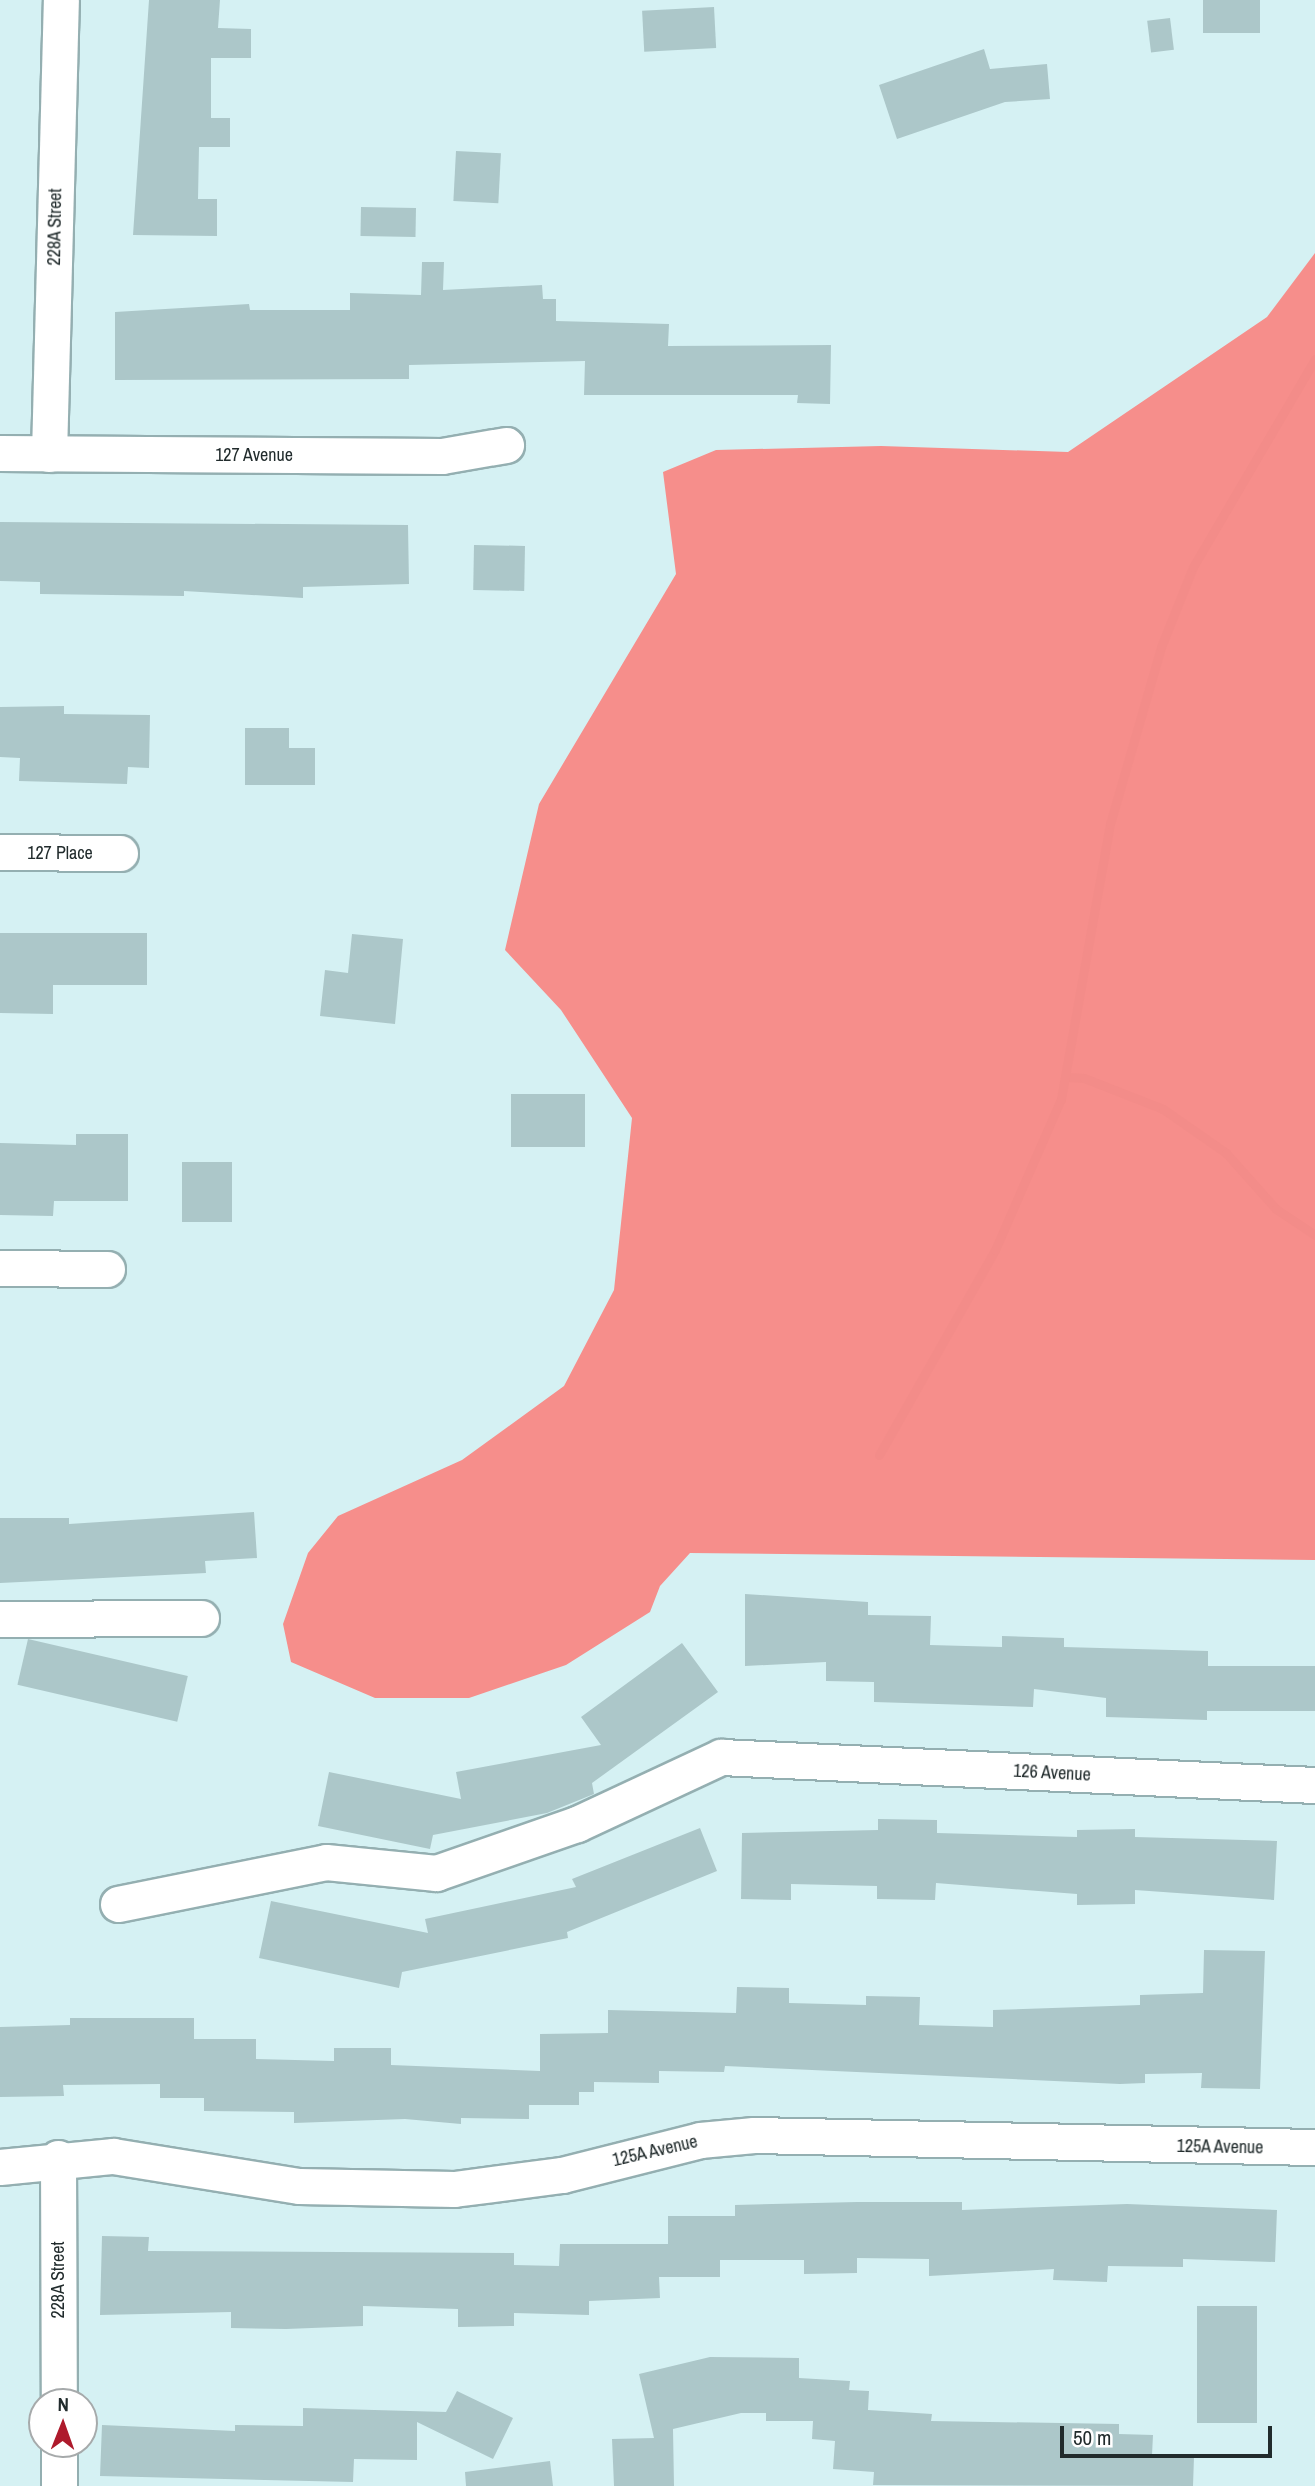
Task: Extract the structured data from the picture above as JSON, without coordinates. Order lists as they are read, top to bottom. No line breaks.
{"streets":{"street":["228A Street","127 Avenue","127 Place","126 Avenue","125A Avenue"]},"crossings":[["228A Street","127 Avenue"],["228A Street","125A Avenue"]],"scale_bar":"50 m","north":"top"}
